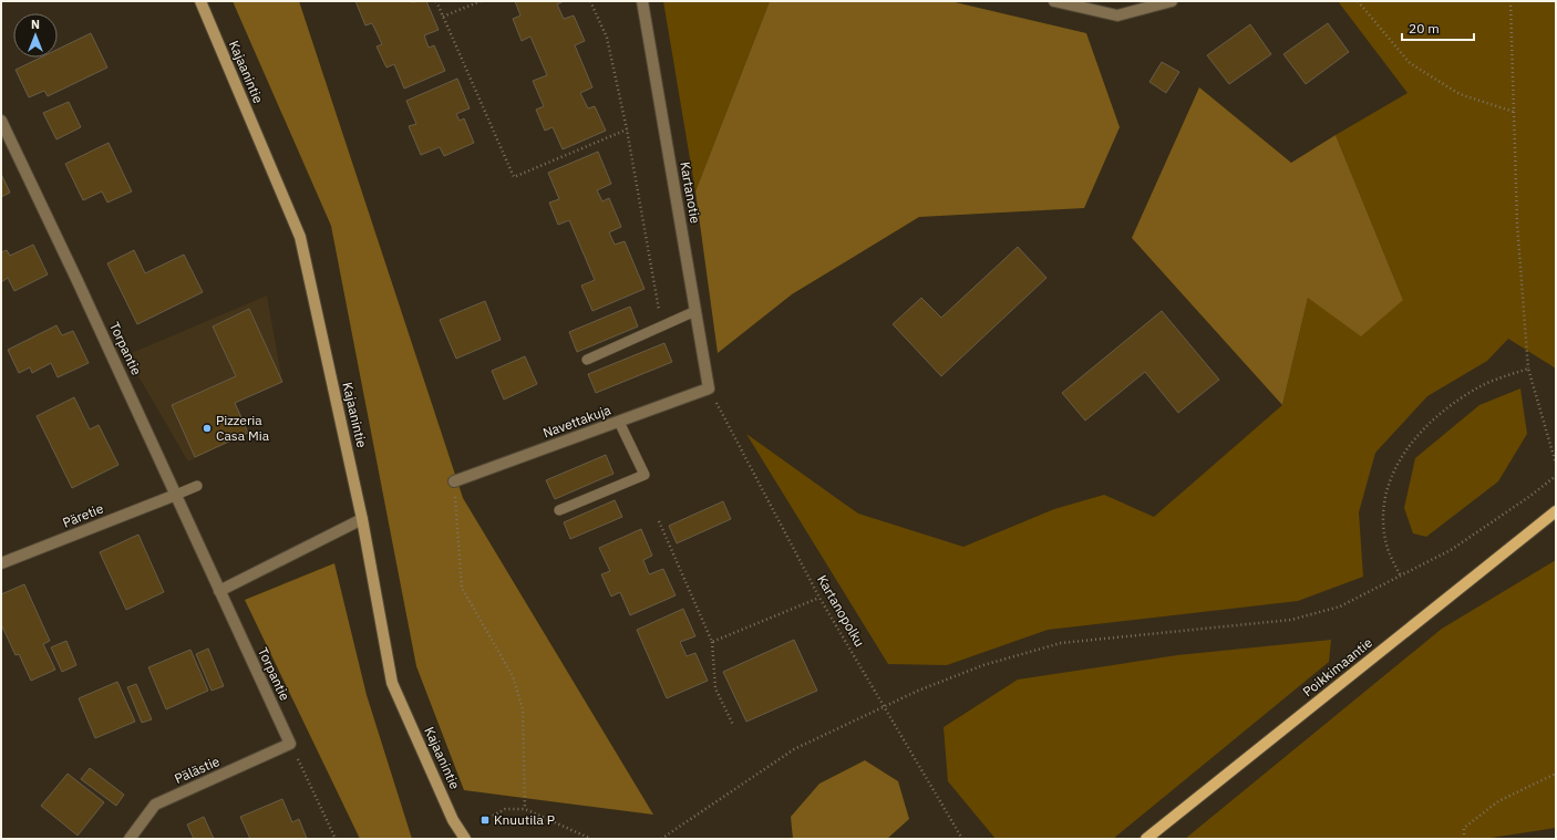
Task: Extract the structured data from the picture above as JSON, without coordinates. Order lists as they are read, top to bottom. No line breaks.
{"streets":{"main road":["Kajaanintie","Poikkimaantie"],"street":["Kartanotie","Torpantie","Navettakuja","Päretie","Pälästie"],"path":["Kartanopolku"]},"crossings":[["Kartanotie","Navettakuja"],["Kartanotie","Kartanopolku"],["Torpantie","Päretie"],["Torpantie","Pälästie"],["Navettakuja","Kartanopolku"]],"places":{"other":["Pizzeria Casa Mia"],"transit":["Knuutila P"]},"scale_bar":"20 m","north":"top"}
